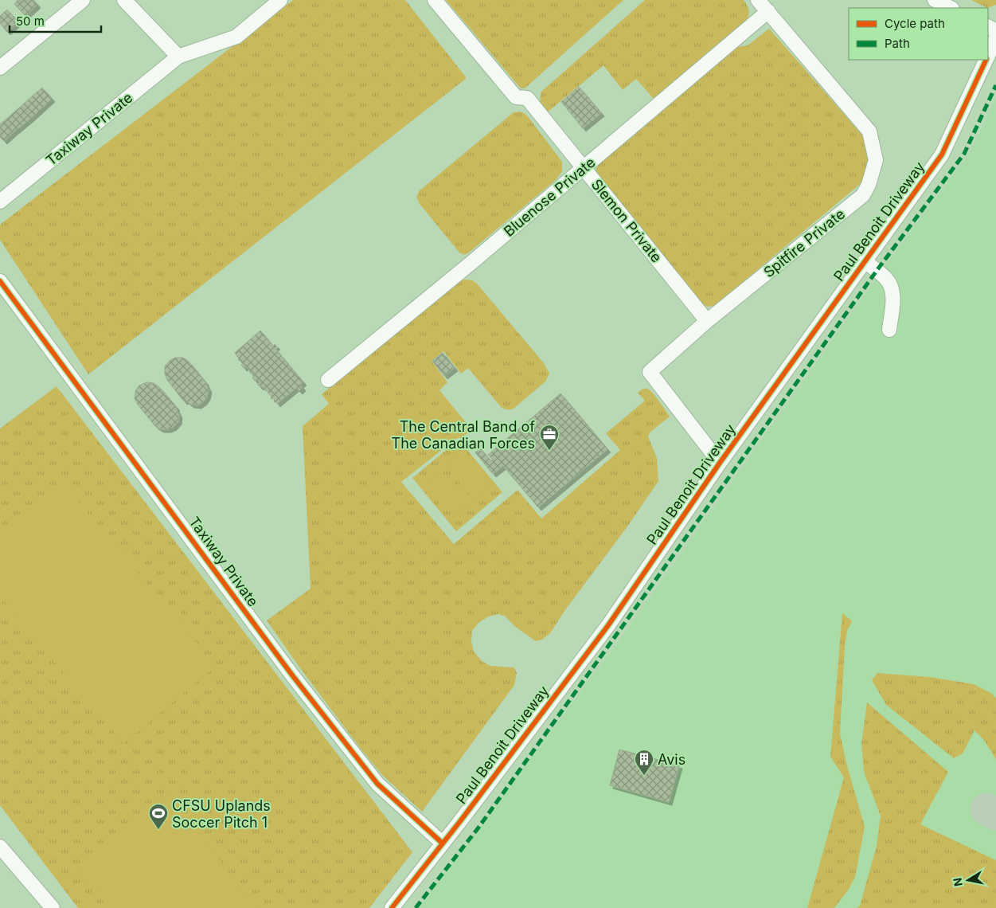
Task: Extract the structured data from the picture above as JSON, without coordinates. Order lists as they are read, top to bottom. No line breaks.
{"streets":{"street":["Taxiway Private","Bluenose Private","Slemon Private","Paul Benoit Driveway","Spitfire Private"]},"crossings":[["Taxiway Private","Paul Benoit Driveway"],["Bluenose Private","Slemon Private"],["Bluenose Private","Spitfire Private"],["Slemon Private","Spitfire Private"],["Paul Benoit Driveway","Spitfire Private"]],"places":{"office":["The Central Band of The Canadian Forces"],"building":["Avis"],"sports":["CFSU Uplands Soccer Pitch 1"]},"legend":["Cycle path","Path"],"scale_bar":"50 m","north":"left"}
